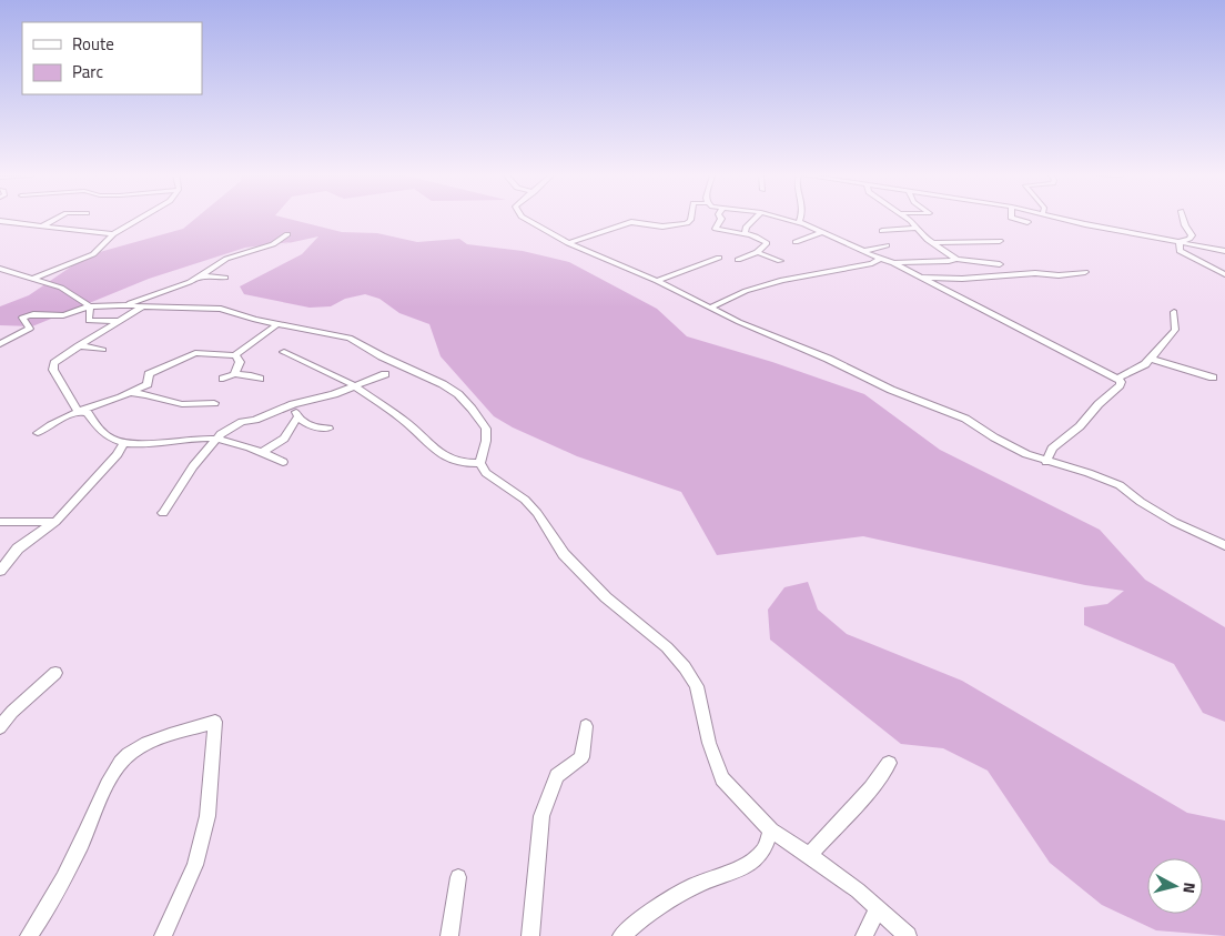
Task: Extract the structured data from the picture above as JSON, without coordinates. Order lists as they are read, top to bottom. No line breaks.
{"legend":["Route","Parc"],"north":"right"}
